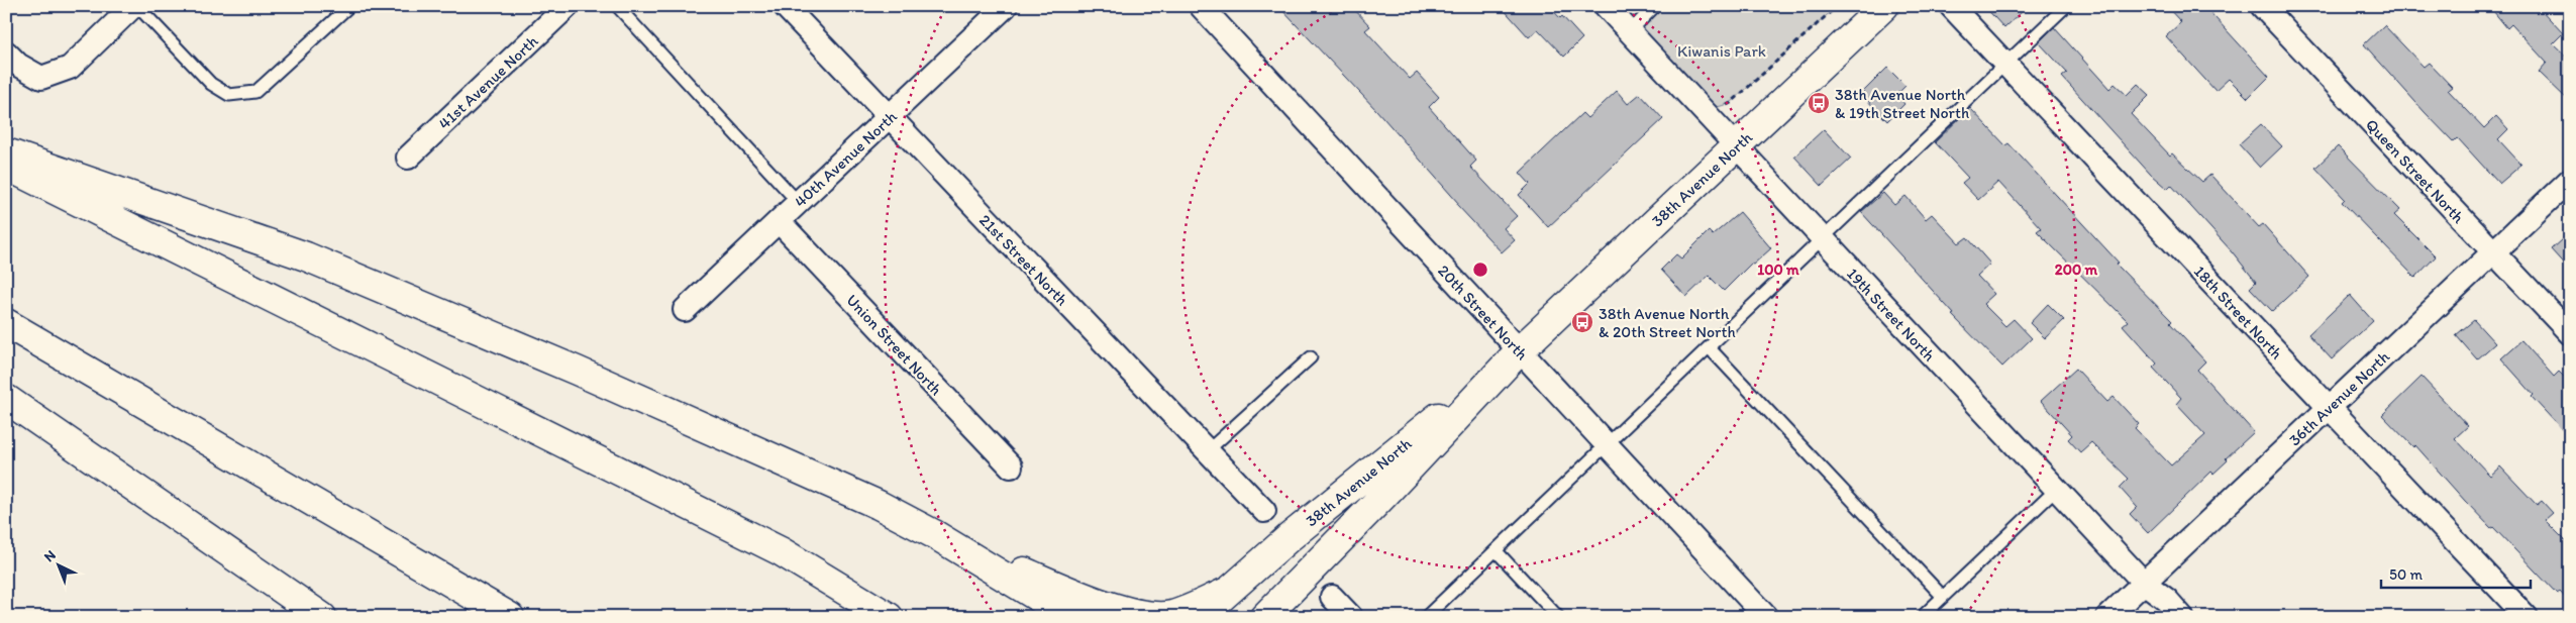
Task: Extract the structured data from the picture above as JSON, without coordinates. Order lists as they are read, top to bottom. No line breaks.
{"streets":{"main road":["38th Avenue North"],"street":["41st Avenue North","40th Avenue North","Queen Street North","21st Street North","20th Street North","18th Street North","19th Street North","Union Street North","36th Avenue North"]},"crossings":[["40th Avenue North","21st Street North"],["40th Avenue North","Union Street North"],["Queen Street North","36th Avenue North"],["38th Avenue North","20th Street North"],["38th Avenue North","19th Street North"],["18th Street North","36th Avenue North"],["19th Street North","36th Avenue North"]],"parks":["Kiwanis Park"],"places":{"bus stop":["38th Avenue North & 19th Street North","38th Avenue North & 20th Street North"]},"scale_bar":"50 m","north":"top left","rings":["100 m","200 m"]}
